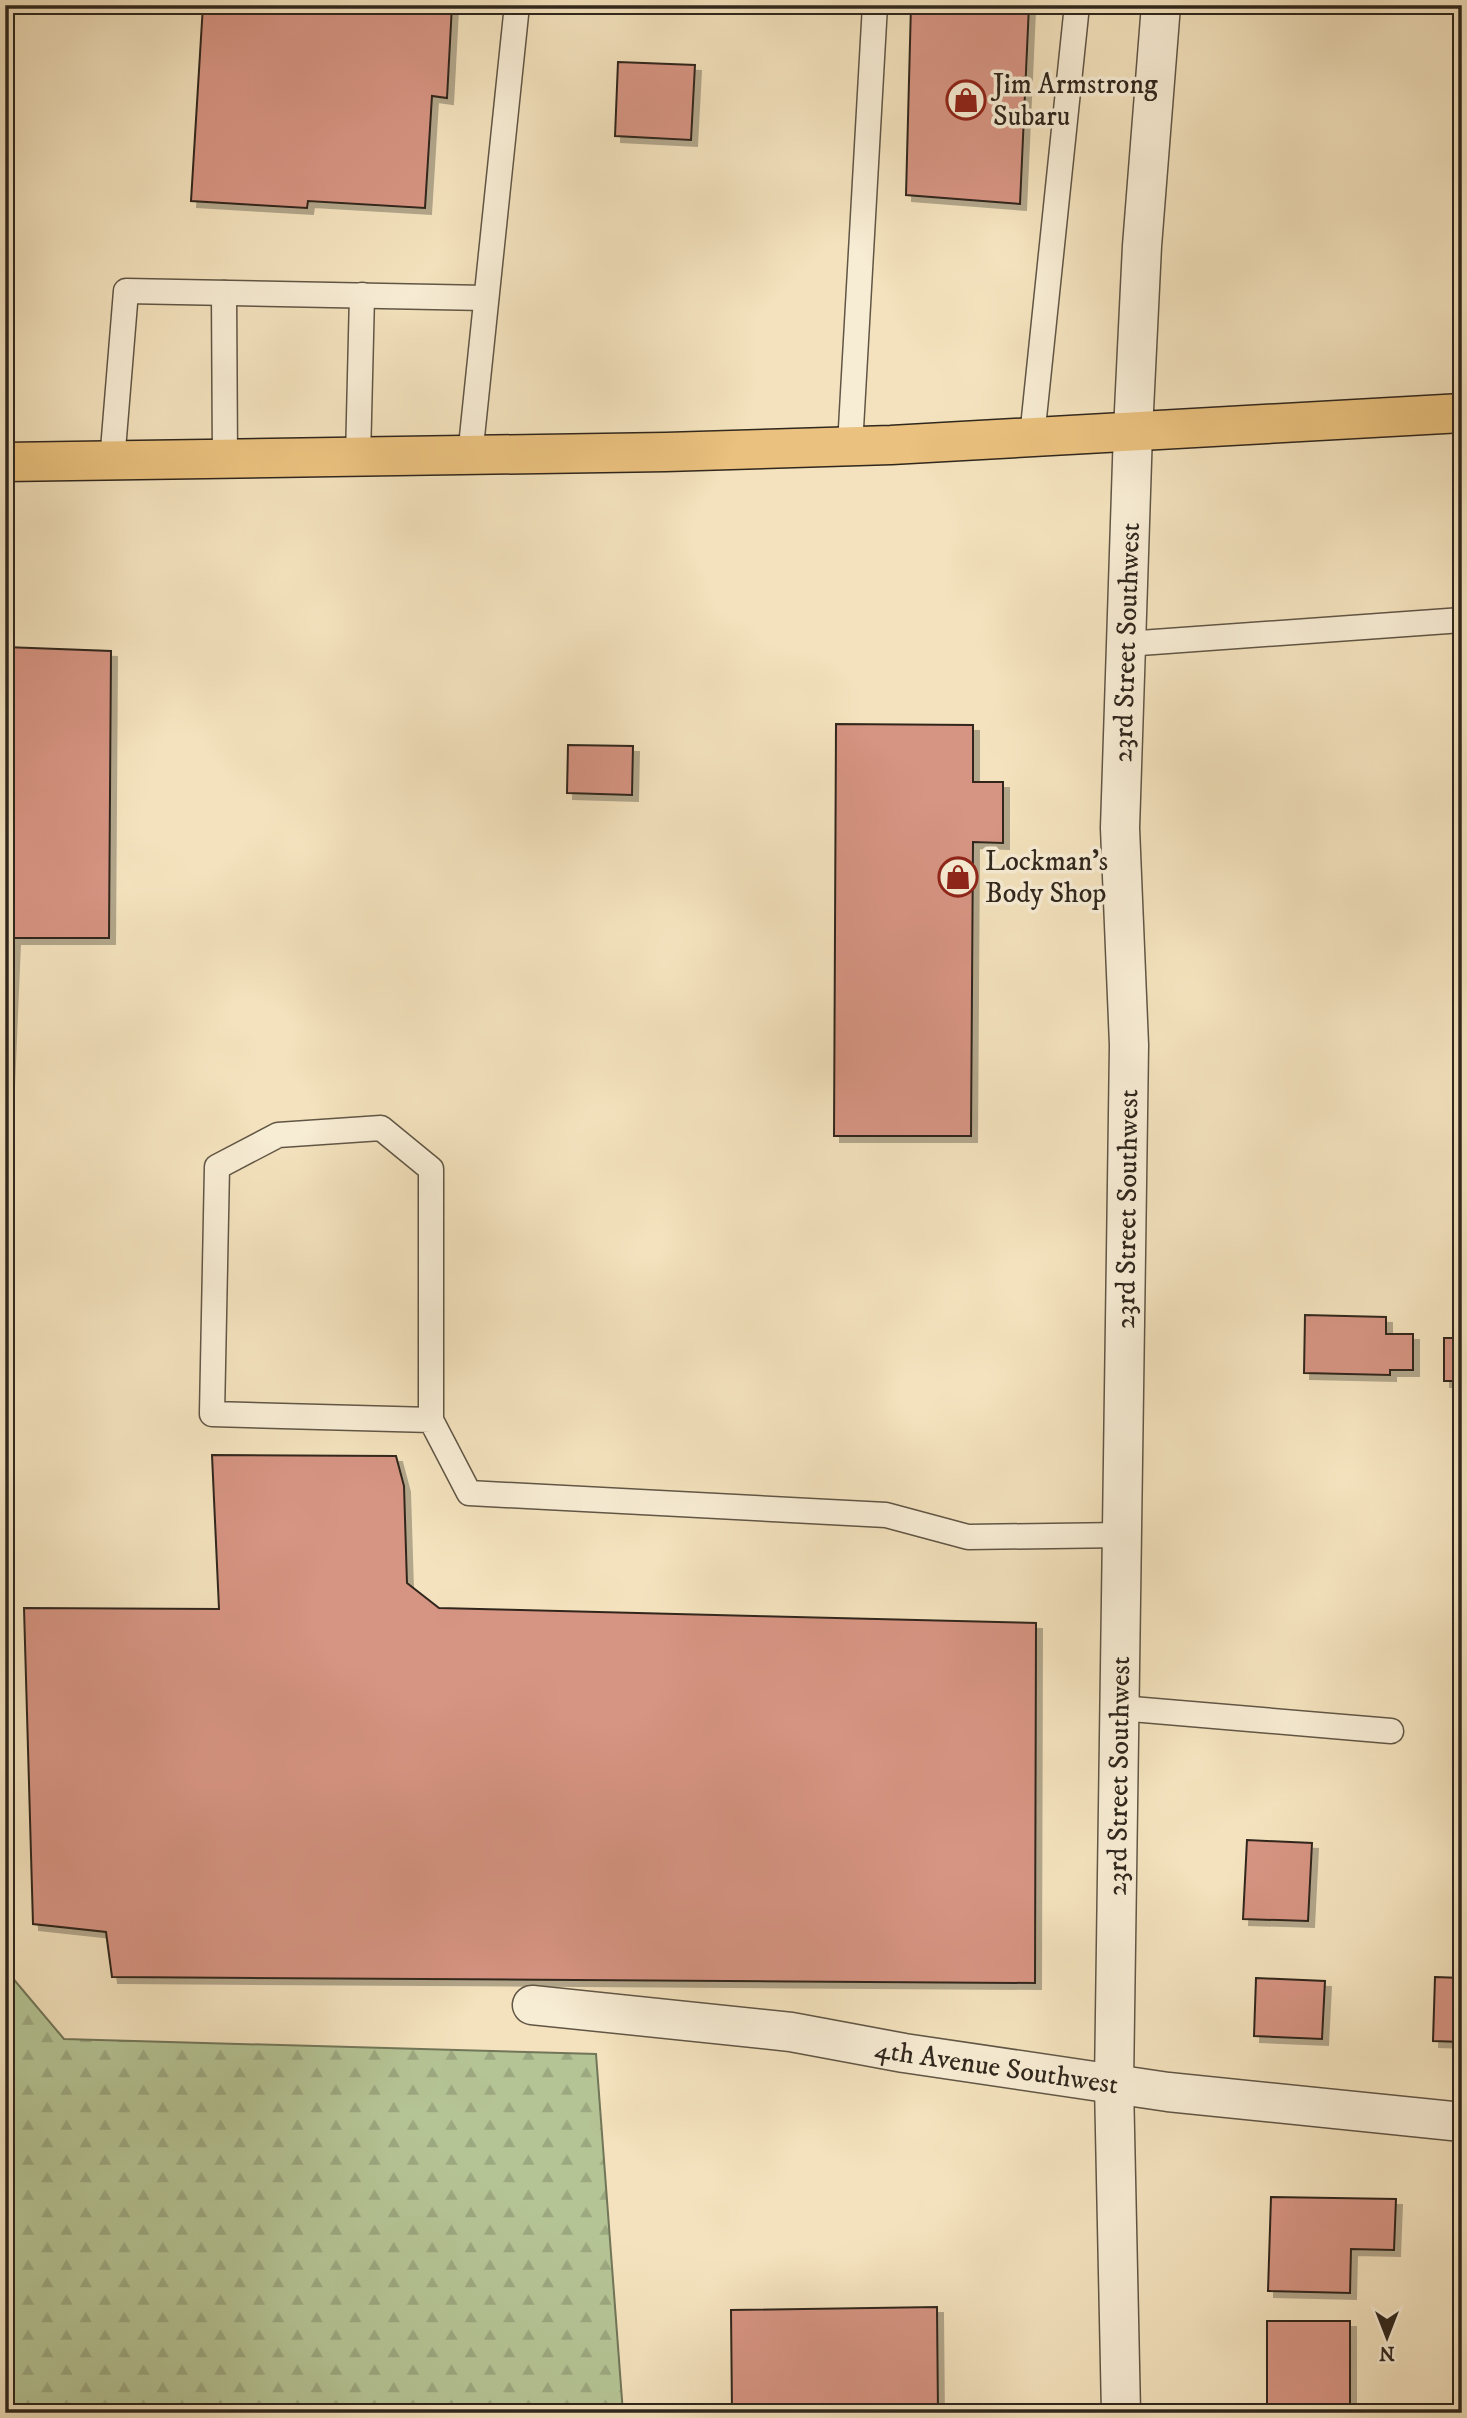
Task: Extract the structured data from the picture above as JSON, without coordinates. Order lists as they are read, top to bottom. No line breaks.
{"streets":{"street":["23rd Street Southwest","4th Avenue Southwest"]},"crossings":[["23rd Street Southwest","4th Avenue Southwest"]],"places":{"shop":["Jim Armstrong Subaru","Lockman's Body Shop"]},"north":"bottom"}
